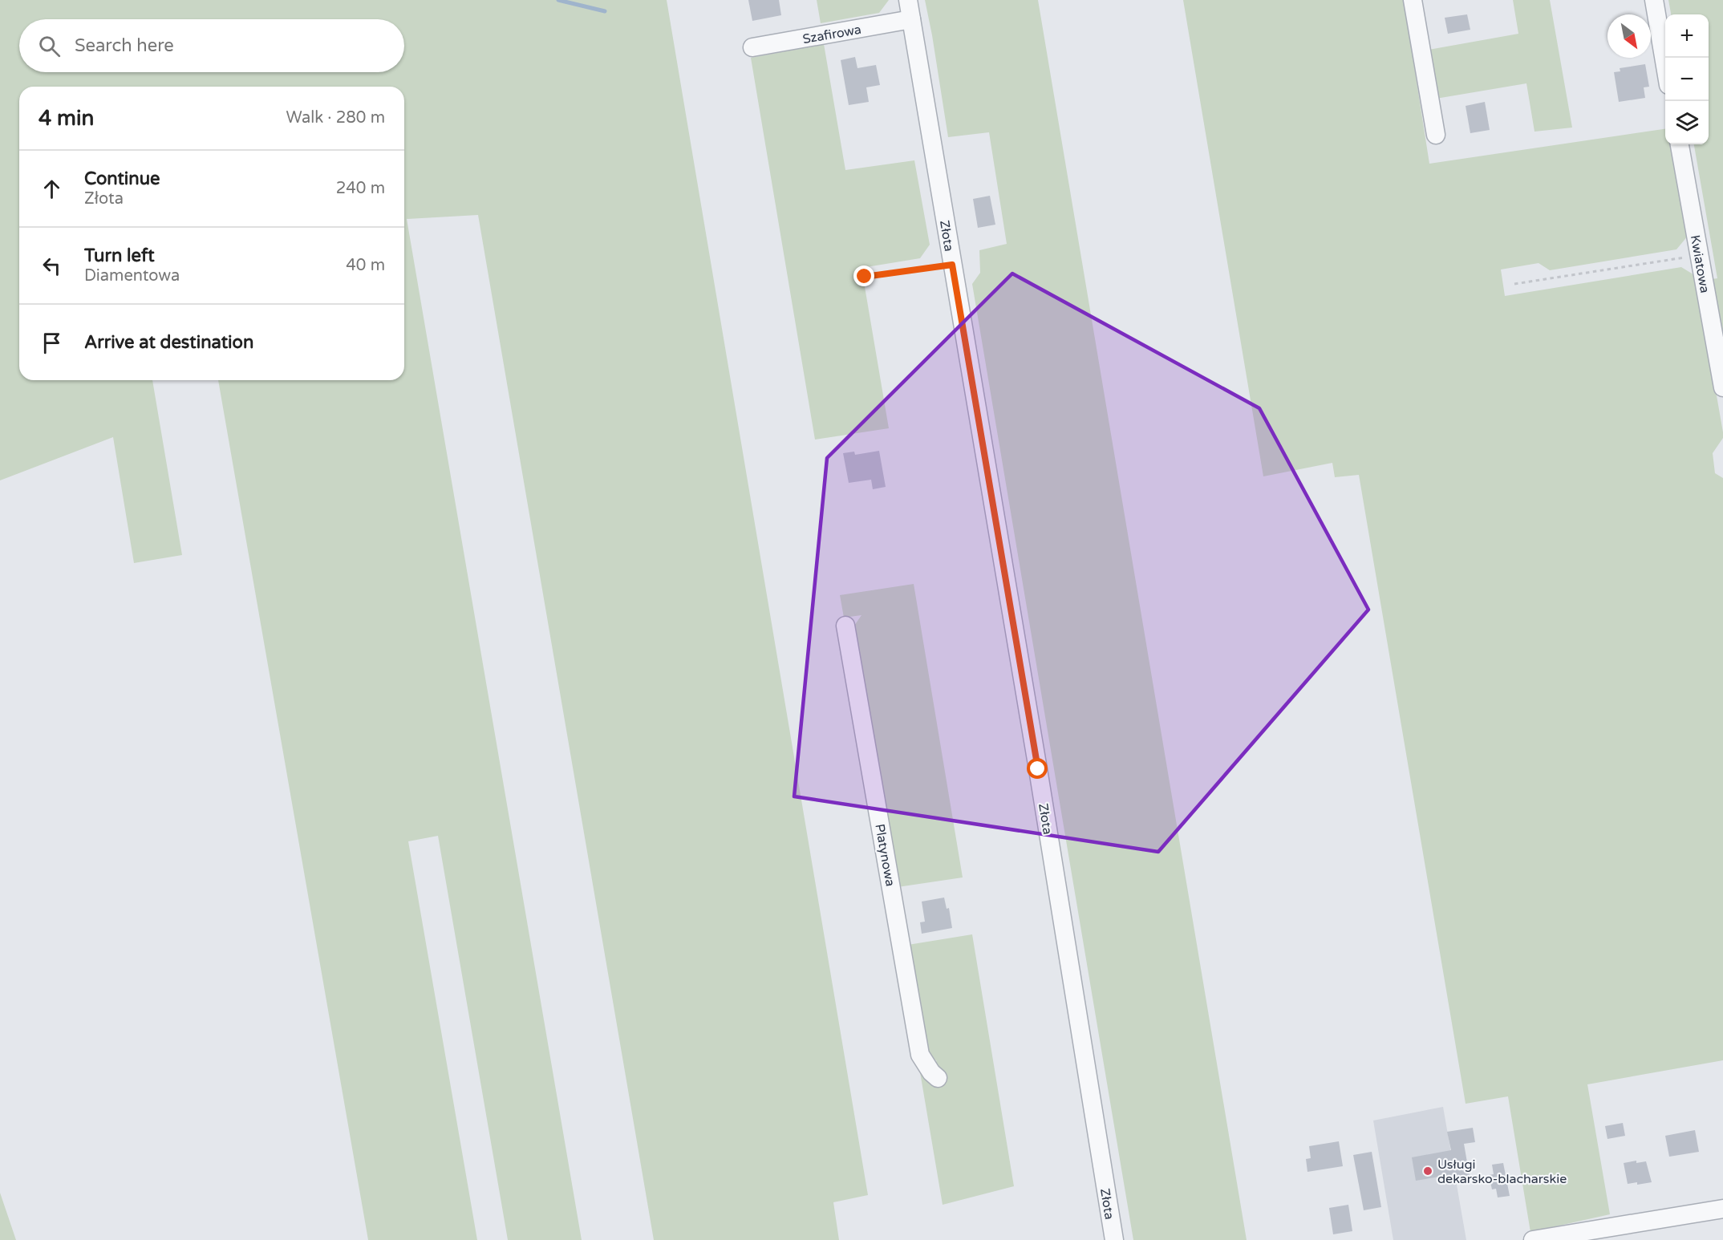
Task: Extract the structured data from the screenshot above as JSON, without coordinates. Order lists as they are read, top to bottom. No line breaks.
{"streets":{"street":["Szafirowa","Złota","Kwiatowa","Platynowa"]},"crossings":[["Szafirowa","Złota"]],"places":["Usługi dekarsko-blacharskie"],"north":"bottom right","page":{"map_buttons":["+","−"],"search":"Search here","heading":["4 min","Walk · 280 m"],"list":[["Continue","Złota","240 m"],["Turn left","Diamentowa","40 m"],"Arrive at destination"]}}
